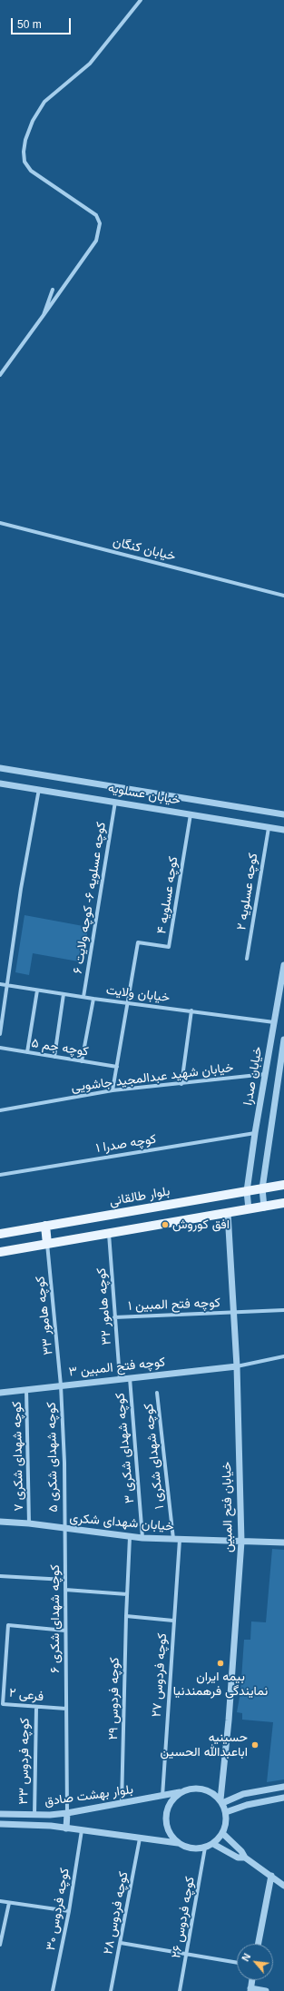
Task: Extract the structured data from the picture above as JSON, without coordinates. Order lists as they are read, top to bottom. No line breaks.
{"streets":{"main road":["بلوار طالقانی"],"street":["خیابان کنگان","خیابان عسلویه","کوچه عسلویه ۲","کوچه عسلویه ۴","کوچه عسلویه ۶- کوچه ولایت ۶","خیابان ولایت","کوچه جم ۵","خیابان صدرا","خیابان شهید عبدالمجید جاشویی","کوچه صدرا ۱","کوچه فتح المبین ۱","کوچه هامور ۳۲","کوچه هامور ۳۳","کوچه فتح المبین ۳","کوچه شهدای شکری ۳","کوچه شهدای شکری ۷","کوچه شهدای شکری ۱","کوچه شهدای شکری ۵","خیابان فتح المبین","خیابان شهدای شکری","کوچه شهدای شکری ۶","کوچه فردوس ۲۷","فرعی ۲","کوچه فردوس ۲۹","کوچه فردوس ۳۳","بلوار بهشت صادق","کوچه فردوس ۳۰","کوچه فردوس ۲۸","کوچه فردوس ۲۶"]},"crossings":[["خیابان عسلویه","کوچه عسلویه ۲"],["خیابان عسلویه","کوچه عسلویه ۴"],["خیابان عسلویه","کوچه عسلویه ۶- کوچه ولایت ۶"],["کوچه عسلویه ۴","خیابان ولایت"],["کوچه عسلویه ۶- کوچه ولایت ۶","خیابان ولایت"],["خیابان ولایت","خیابان صدرا"],["خیابان صدرا","خیابان شهید عبدالمجید جاشویی"],["خیابان صدرا","کوچه صدرا ۱"],["خیابان صدرا","بلوار طالقانی"],["کوچه فتح المبین ۱","کوچه هامور ۳۲"],["کوچه فتح المبین ۱","خیابان فتح المبین"],["کوچه هامور ۳۲","کوچه فتح المبین ۳"],["کوچه هامور ۳۳","کوچه فتح المبین ۳"],["کوچه هامور ۳۳","کوچه شهدای شکری ۵"],["کوچه فتح المبین ۳","کوچه شهدای شکری ۳"],["کوچه فتح المبین ۳","کوچه شهدای شکری ۷"],["کوچه فتح المبین ۳","کوچه شهدای شکری ۵"],["کوچه فتح المبین ۳","خیابان فتح المبین"],["کوچه شهدای شکری ۳","خیابان شهدای شکری"],["کوچه شهدای شکری ۷","خیابان شهدای شکری"],["کوچه شهدای شکری ۱","خیابان شهدای شکری"],["کوچه شهدای شکری ۱","کوچه فردوس ۲۷"],["کوچه شهدای شکری ۵","خیابان شهدای شکری"],["کوچه شهدای شکری ۵","کوچه شهدای شکری ۶"],["خیابان فتح المبین","خیابان شهدای شکری"],["خیابان فتح المبین","بلوار بهشت صادق"],["خیابان فتح المبین","کوچه فردوس ۲۶"],["خیابان شهدای شکری","کوچه شهدای شکری ۶"],["خیابان شهدای شکری","کوچه فردوس ۲۹"],["کوچه شهدای شکری ۶","فرعی ۲"],["کوچه شهدای شکری ۶","بلوار بهشت صادق"],["کوچه فردوس ۲۷","بلوار بهشت صادق"],["فرعی ۲","کوچه فردوس ۳۳"],["کوچه فردوس ۲۹","بلوار بهشت صادق"],["کوچه فردوس ۳۳","بلوار بهشت صادق"],["بلوار بهشت صادق","کوچه فردوس ۳۰"],["بلوار بهشت صادق","کوچه فردوس ۲۸"],["بلوار بهشت صادق","کوچه فردوس ۲۶"]],"places":["افق کوروش","بیمه ایران نمایندگی فرهمندنیا","حسینیه اباعبدالله الحسین"],"scale_bar":"50 m","north":"top left"}
